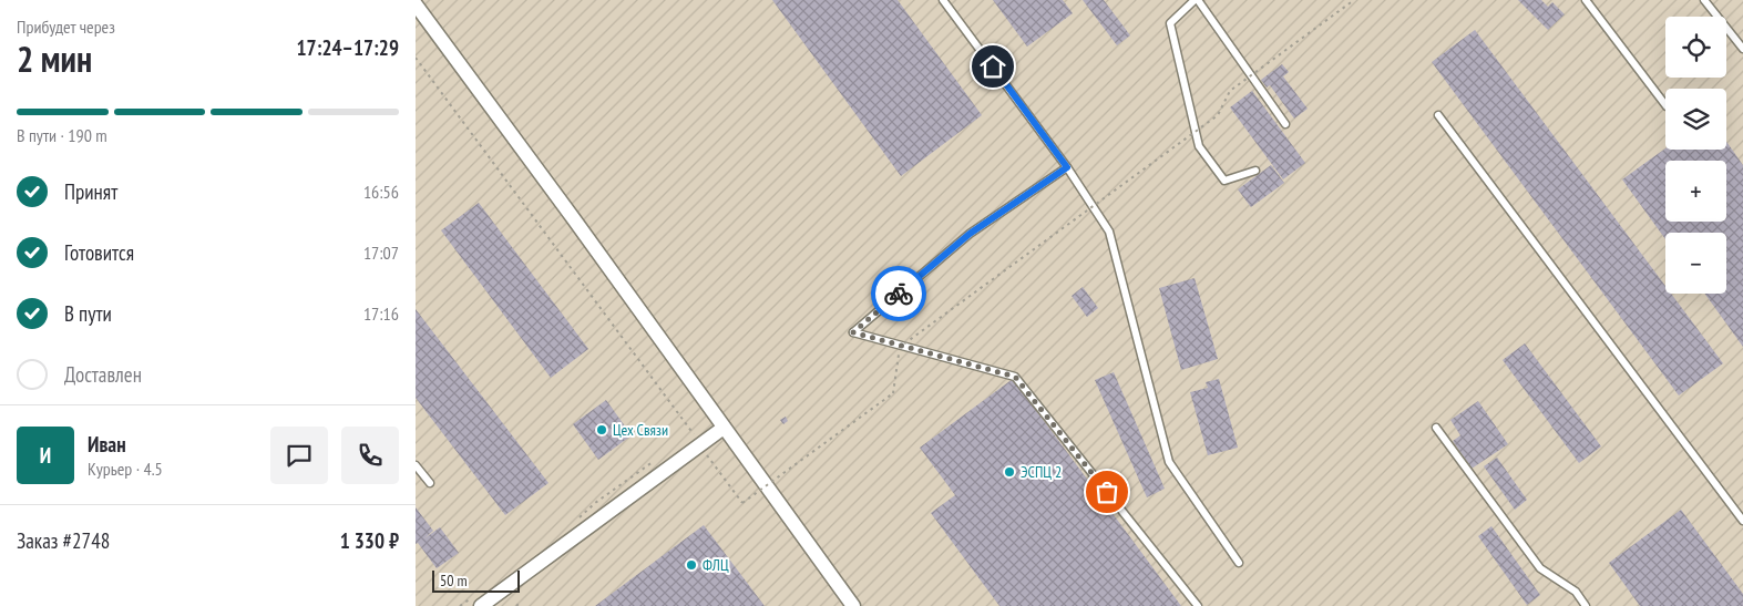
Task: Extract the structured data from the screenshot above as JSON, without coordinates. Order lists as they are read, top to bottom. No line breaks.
{"places":["Цех Связи","ЭСПЦ 2","ФЛЦ"],"scale_bar":"50 m","page":{"heading":["2 мин","Прибудет через","17:24–17:29"],"panel":["Иван","Курьер · 4.5","Заказ #2748","1 330 ₽"],"map_buttons":["+","−"],"bar":"В пути · 190 m","list":[["Принят","16:56"],["Готовится","17:07"],["В пути","17:16"],"Доставлен"],"round":"И","scale":"50 m"}}
